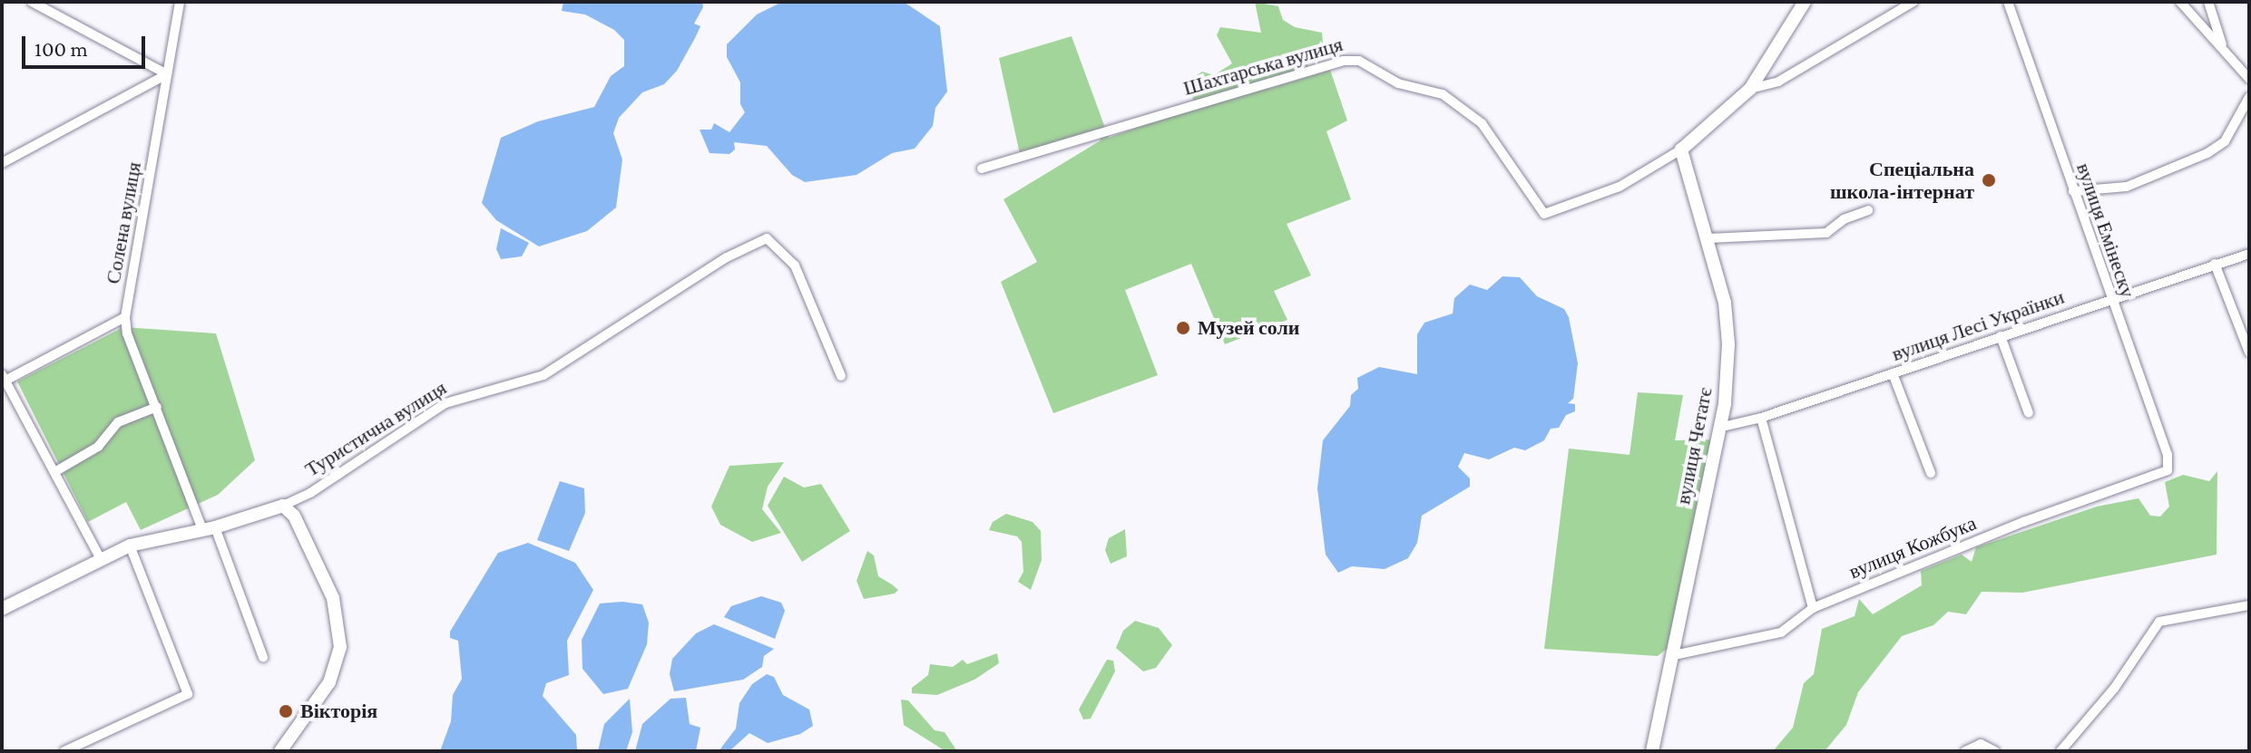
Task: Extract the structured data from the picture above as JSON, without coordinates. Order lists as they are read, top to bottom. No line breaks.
{"streets":{"street":["Шахтарська вулиця","Солена вулиця","вулиця Емінеску","вулиця Лесі Українки","Туристична вулиця","вулиця Четатє","вулиця Кожбука"]},"crossings":[["Шахтарська вулиця","вулиця Четатє"],["вулиця Емінеску","вулиця Лесі Українки"],["вулиця Емінеску","вулиця Кожбука"],["вулиця Лесі Українки","вулиця Четатє"],["вулиця Четатє","вулиця Кожбука"]],"places":["Спеціальна школа-інтернат","Музей соли","Вікторія"],"scale_bar":"100 m"}
